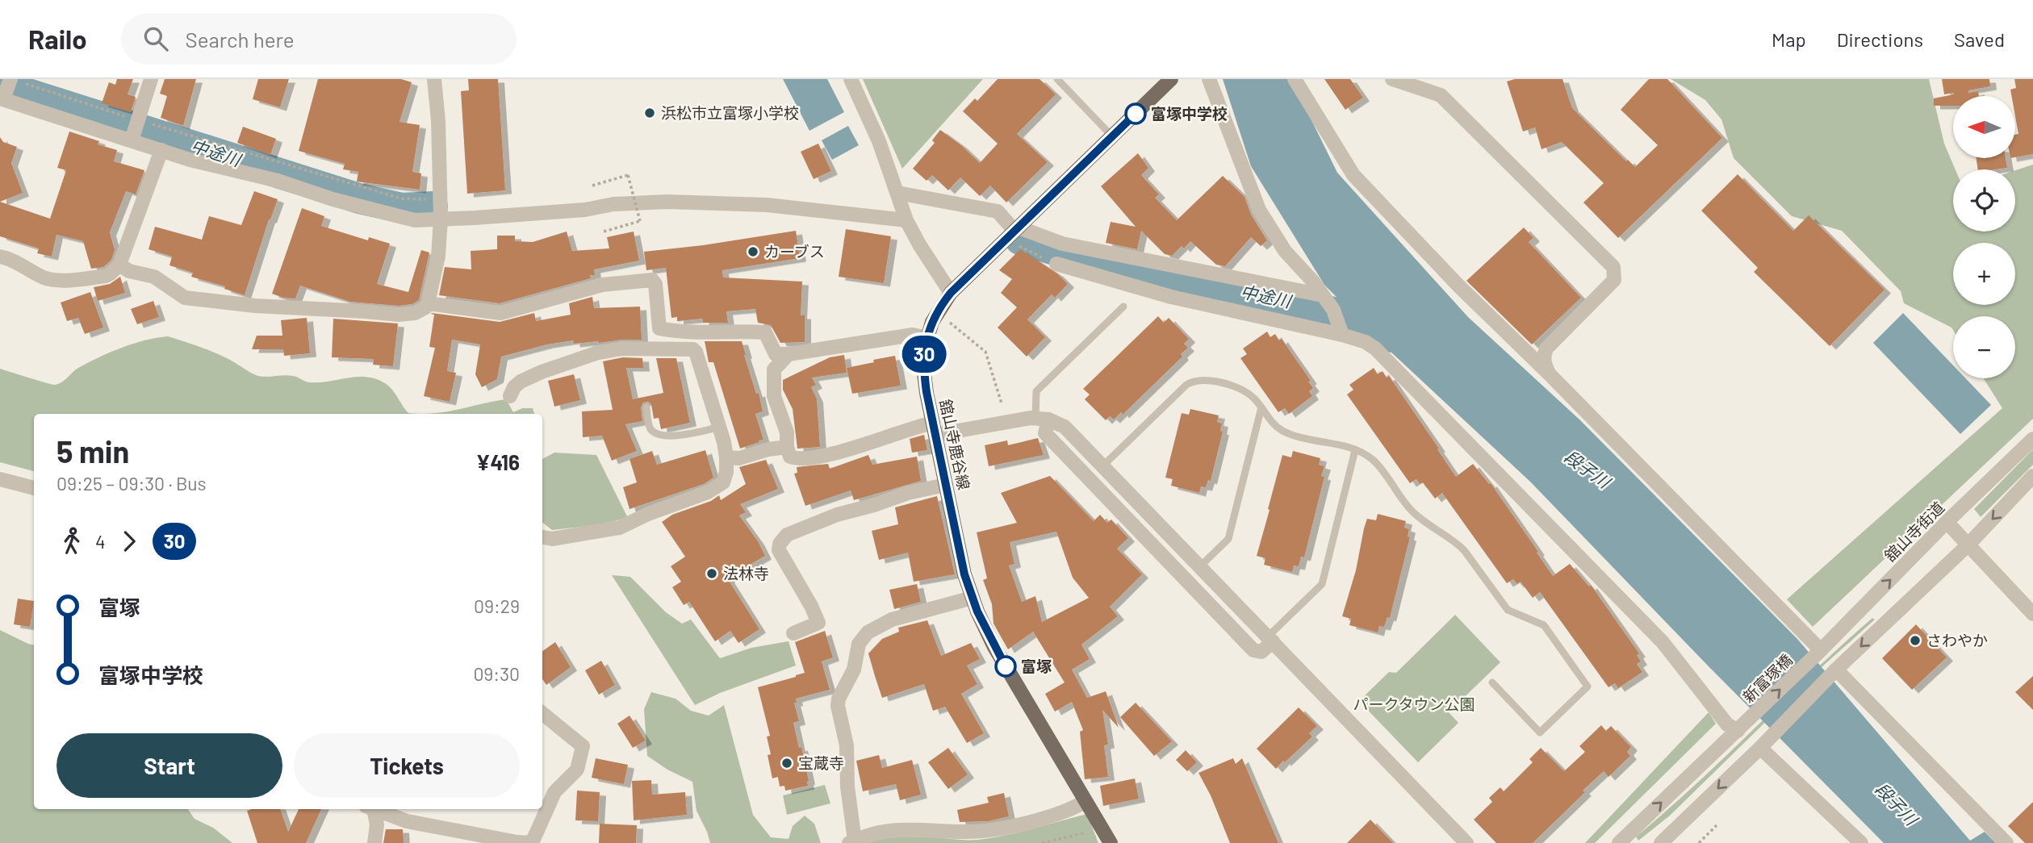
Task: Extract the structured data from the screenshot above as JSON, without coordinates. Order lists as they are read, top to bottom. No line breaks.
{"streets":{"main road":["舘山寺鹿谷線"],"street":["舘山寺街道","新富塚橋"]},"crossings":[["舘山寺街道","新富塚橋"]],"water":["中途川","段子川"],"parks":["パークタウン公園"],"places":["浜松市立富塚小学校","富塚中学校","カーブス","法林寺","さわやか","富塚","宝蔵寺"],"lines":["bus line 30"],"north":"left","page":{"header":"Railo","search":"Search here","nav":["Map","Directions","Saved"],"on_map":"30","map_buttons":["+","−"],"heading":["5 min","09:25 – 09:30 · Bus","¥416"],"legs":["4","30"],"list":[{"name":"富塚","value":"09:29"},{"name":"富塚中学校","value":"09:30"}],"buttons":["Start","Tickets"]}}
